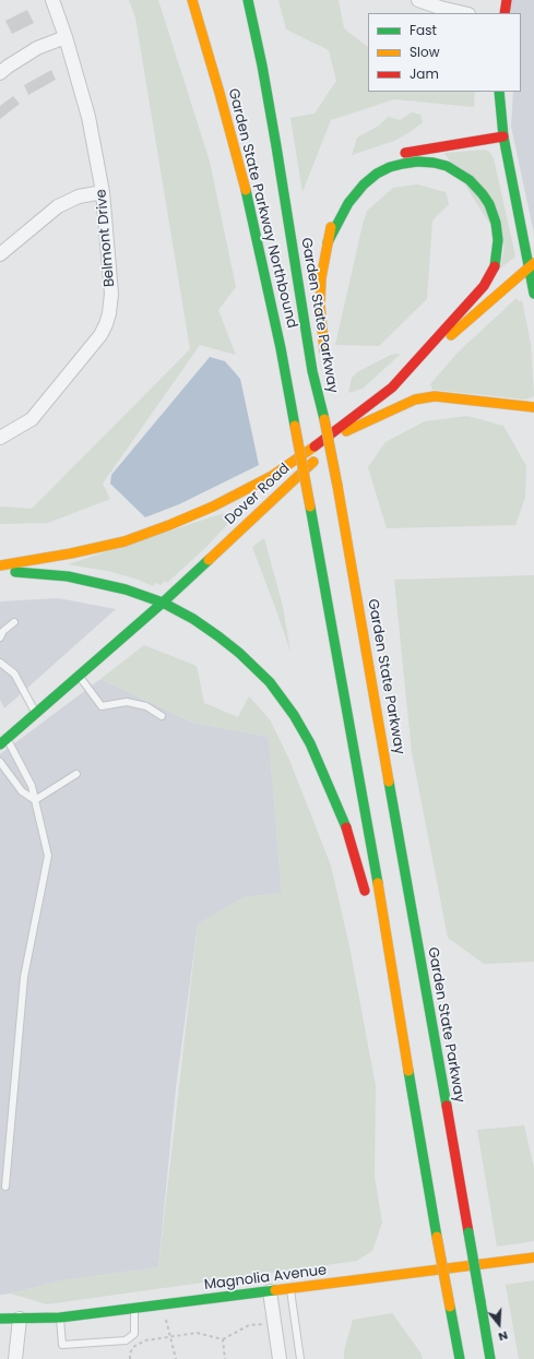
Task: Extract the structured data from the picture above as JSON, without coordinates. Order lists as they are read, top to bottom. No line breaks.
{"streets":{"main road":["Garden State Parkway Northbound","Garden State Parkway","Dover Road","Magnolia Avenue"],"street":["Belmont Drive"]},"legend":["Fast","Slow","Jam"],"north":"bottom"}
